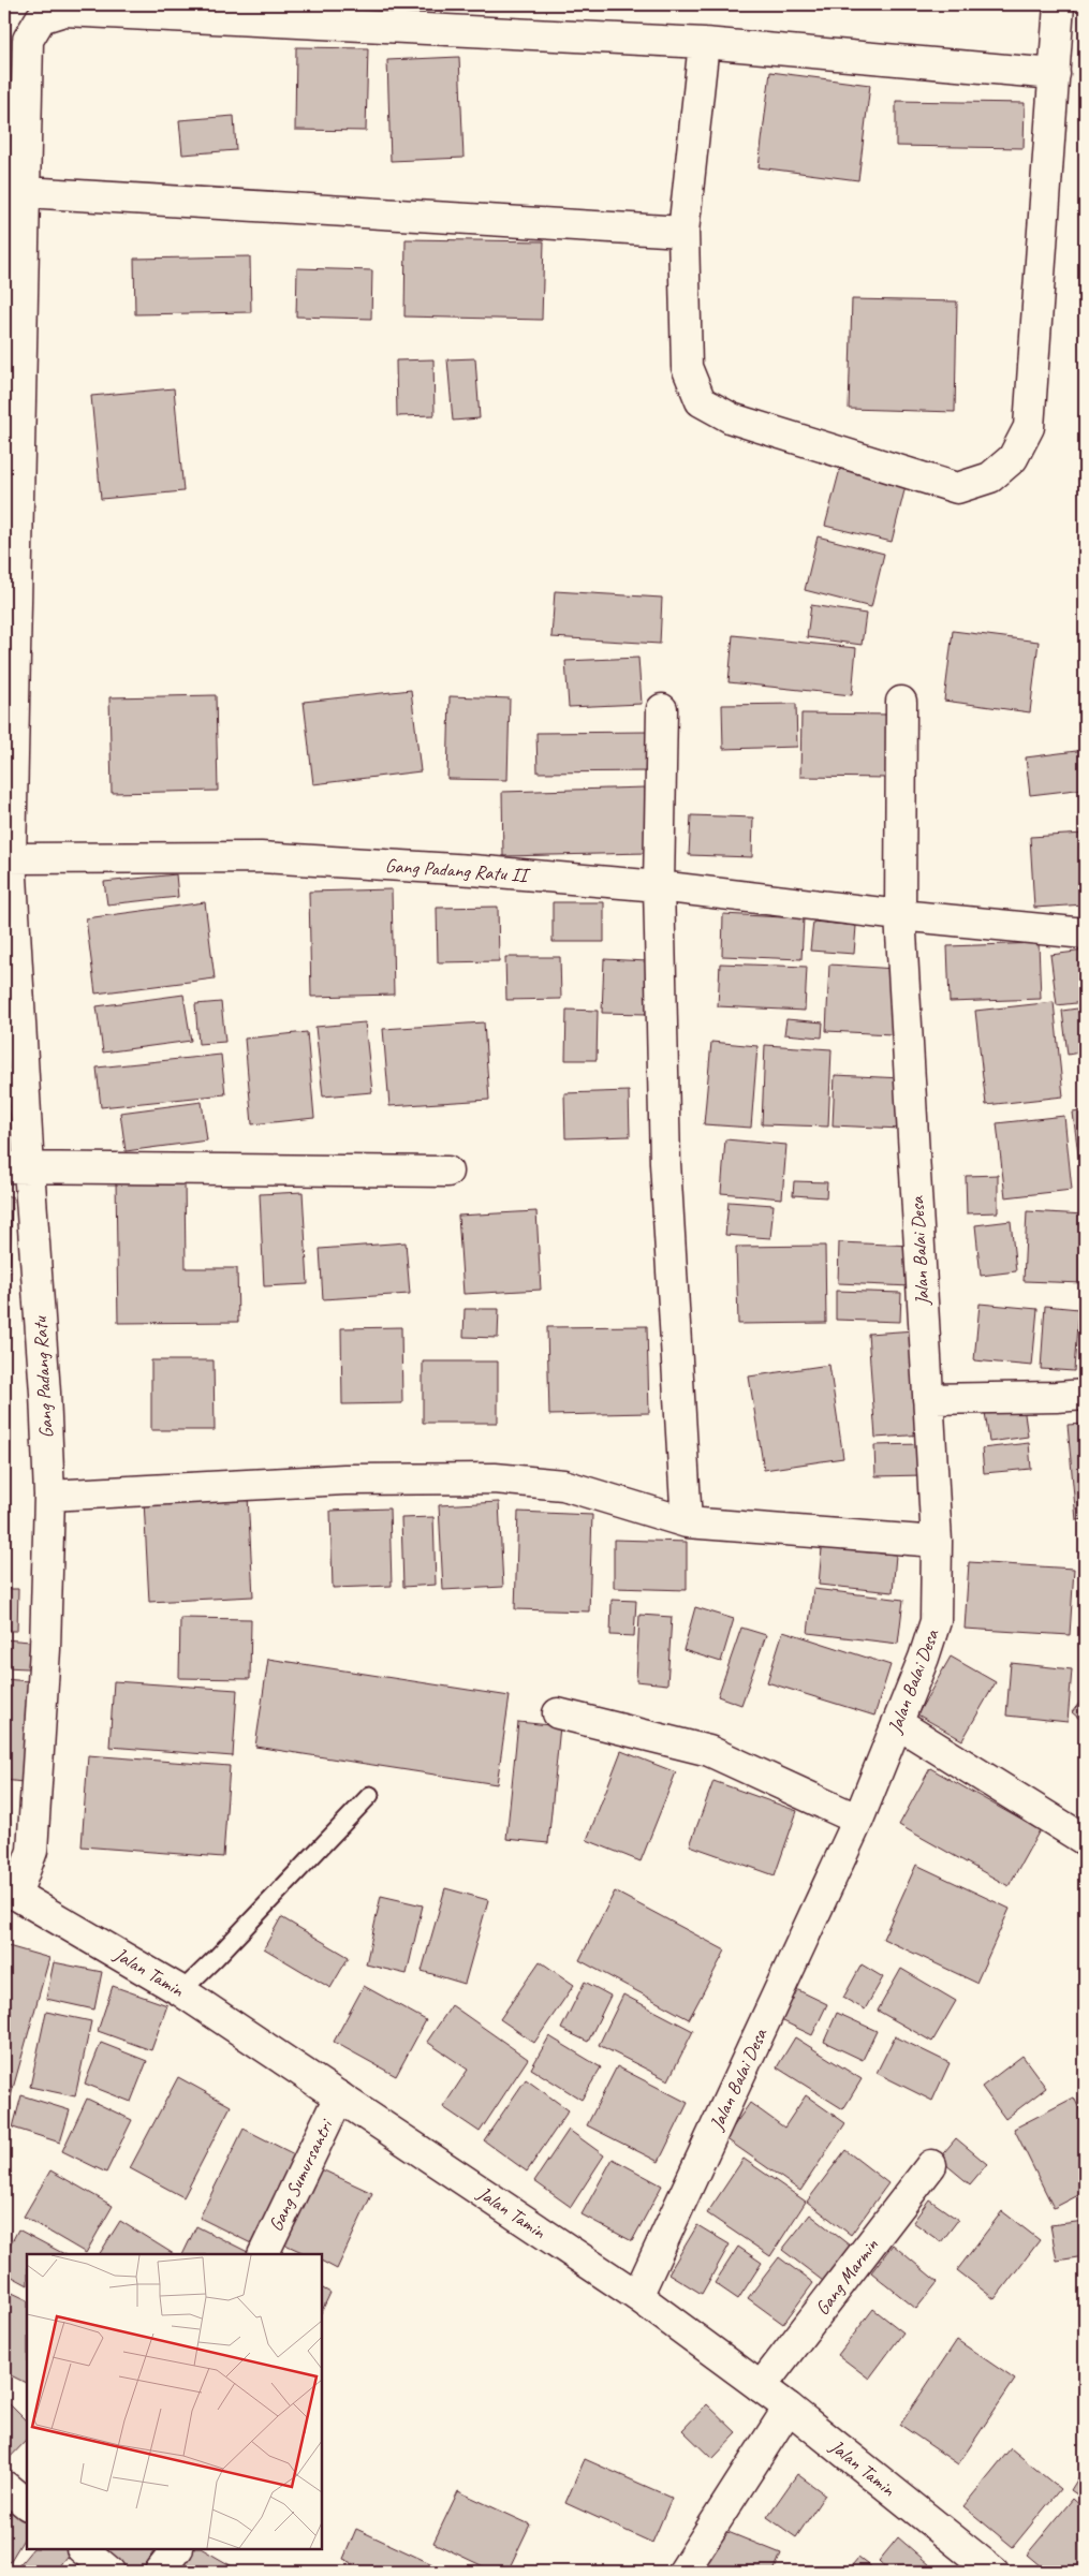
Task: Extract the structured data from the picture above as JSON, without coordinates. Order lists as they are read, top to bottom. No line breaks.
{"streets":{"street":["Gang Padang Ratu II","Jalan Balai Desa","Gang Padang Ratu","Jalan Tamin","Gang Sumursantri","Gang Marmin"]},"crossings":[["Gang Padang Ratu II","Jalan Balai Desa"],["Gang Padang Ratu II","Gang Padang Ratu"],["Jalan Balai Desa","Jalan Tamin"],["Gang Padang Ratu","Jalan Tamin"],["Jalan Tamin","Gang Sumursantri"],["Jalan Tamin","Gang Marmin"]]}
